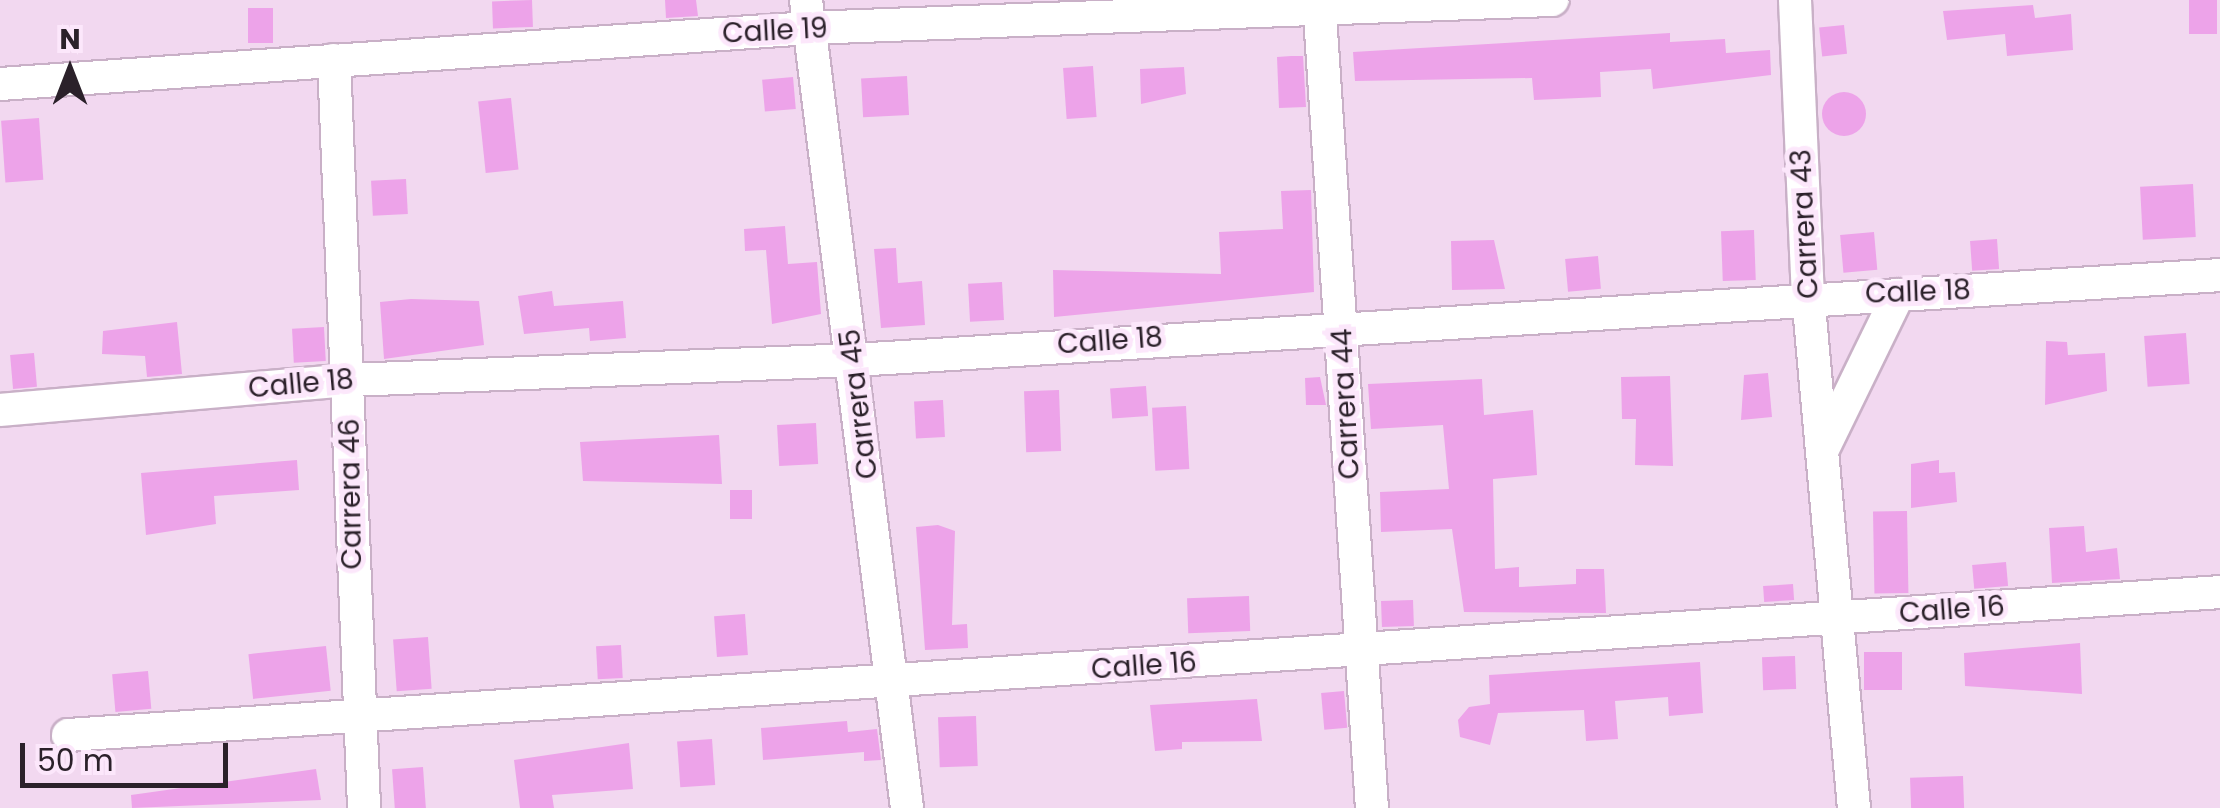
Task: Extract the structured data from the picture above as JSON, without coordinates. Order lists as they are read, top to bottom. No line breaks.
{"streets":{"street":["Calle 19","Carrera 43","Calle 18","Carrera 45","Carrera 44","Carrera 46","Calle 16"]},"crossings":[["Calle 19","Carrera 45"],["Calle 19","Carrera 44"],["Calle 19","Carrera 46"],["Carrera 43","Calle 18"],["Carrera 43","Calle 16"],["Calle 18","Carrera 45"],["Calle 18","Carrera 44"],["Calle 18","Carrera 46"],["Carrera 45","Calle 16"],["Carrera 44","Calle 16"],["Carrera 46","Calle 16"]],"scale_bar":"50 m","north":"top"}
